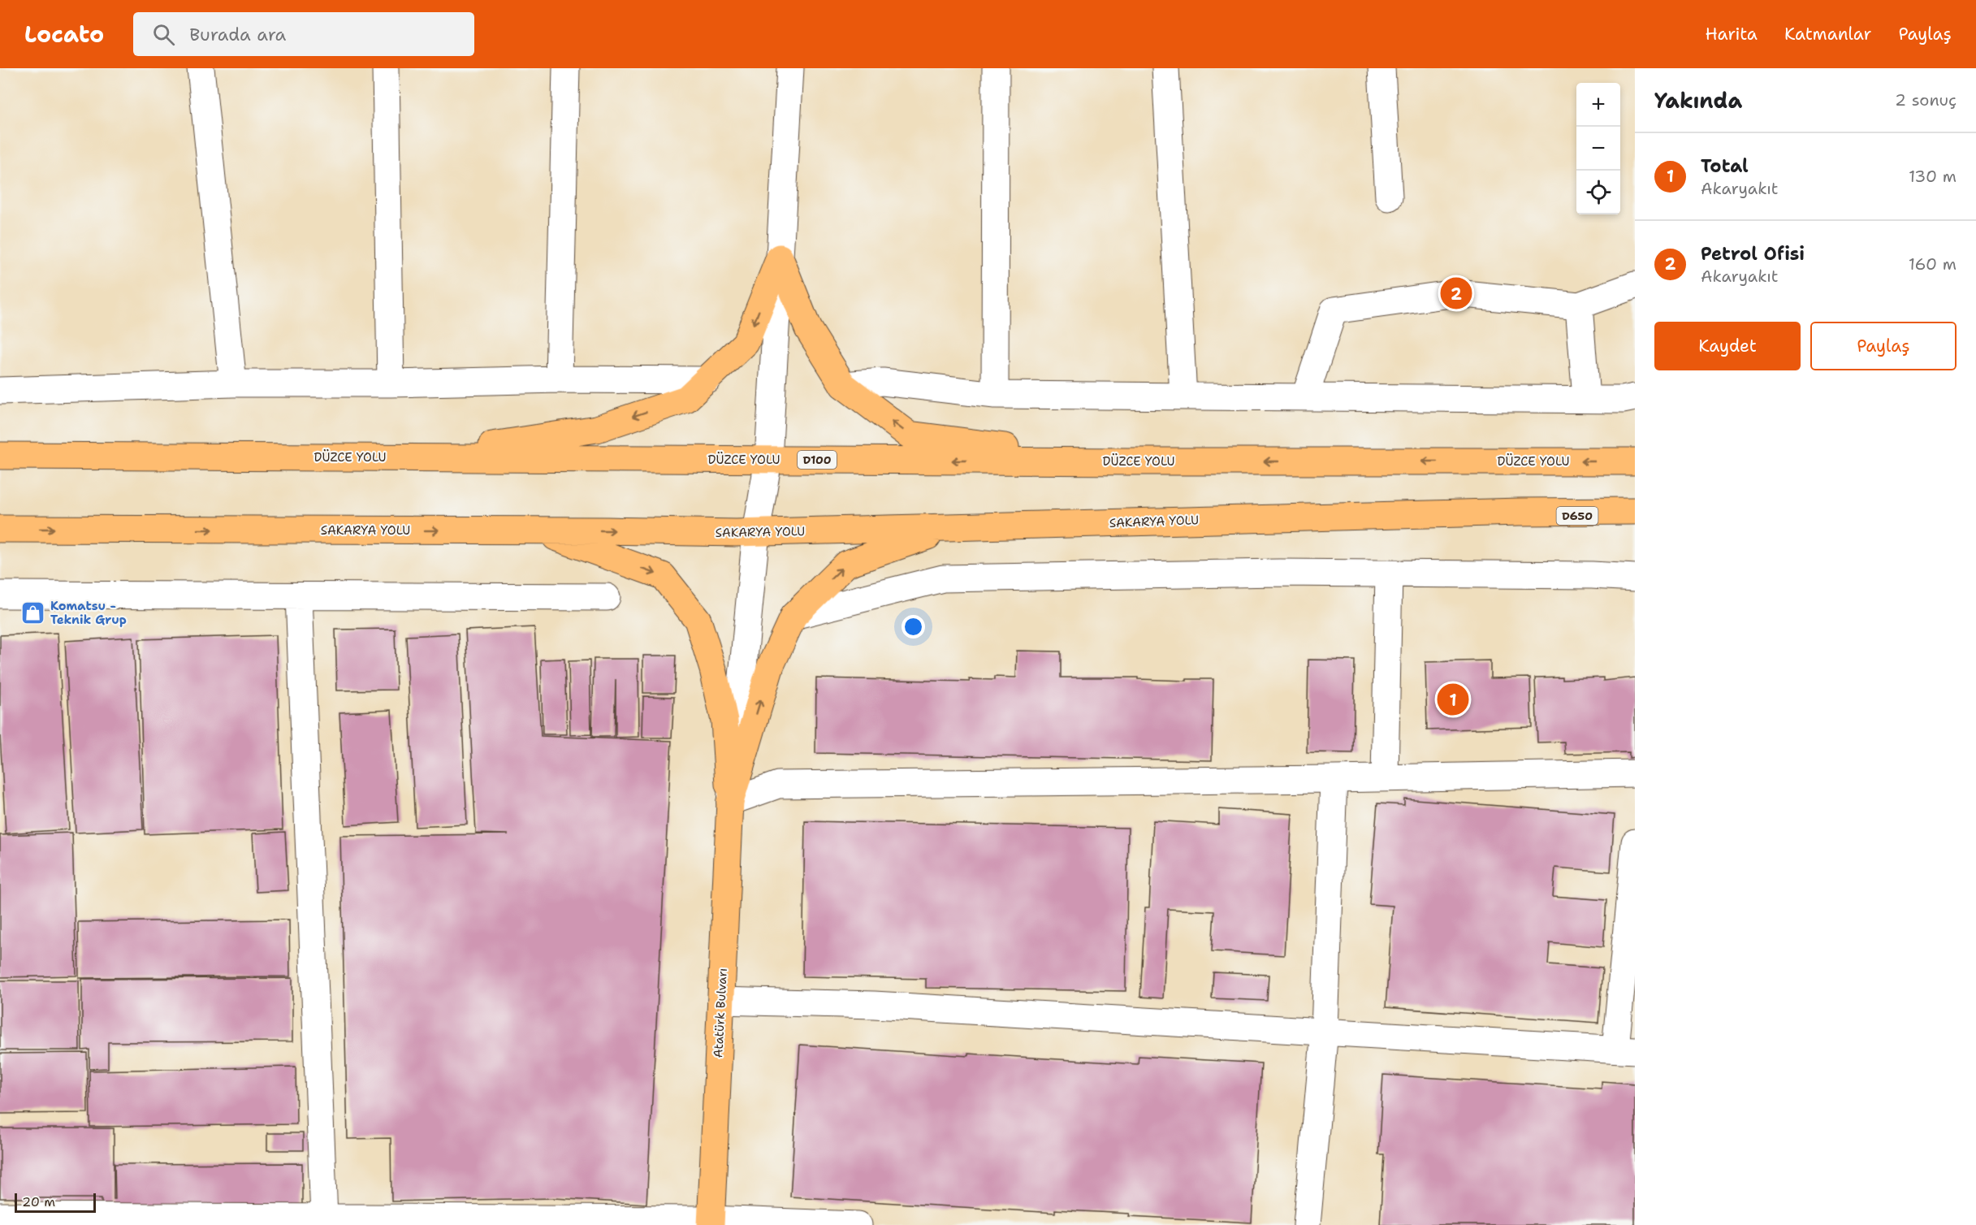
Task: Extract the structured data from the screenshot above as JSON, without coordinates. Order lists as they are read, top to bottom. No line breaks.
{"streets":{"main road":["DÜZCE YOLU","D100","D650","SAKARYA YOLU","Atatürk Bulvarı"]},"crossings":[["D650","SAKARYA YOLU"]],"places":{"shop":["Komatsu - Teknik Grup"]},"scale_bar":"20 m","page":{"header":"Locato","search":"Burada ara","nav":["Harita","Katmanlar","Paylaş"],"heading":["Yakında","2 sonuç"],"map_buttons":["+","−"],"list":[{"mark":"1","name":"Total","note":"Akaryakıt","value":"130 m"},{"mark":"2","name":"Petrol Ofisi","note":"Akaryakıt","value":"160 m"}],"pins":["2","1"],"buttons":["Kaydet","Paylaş"],"scale":"20 m"}}
